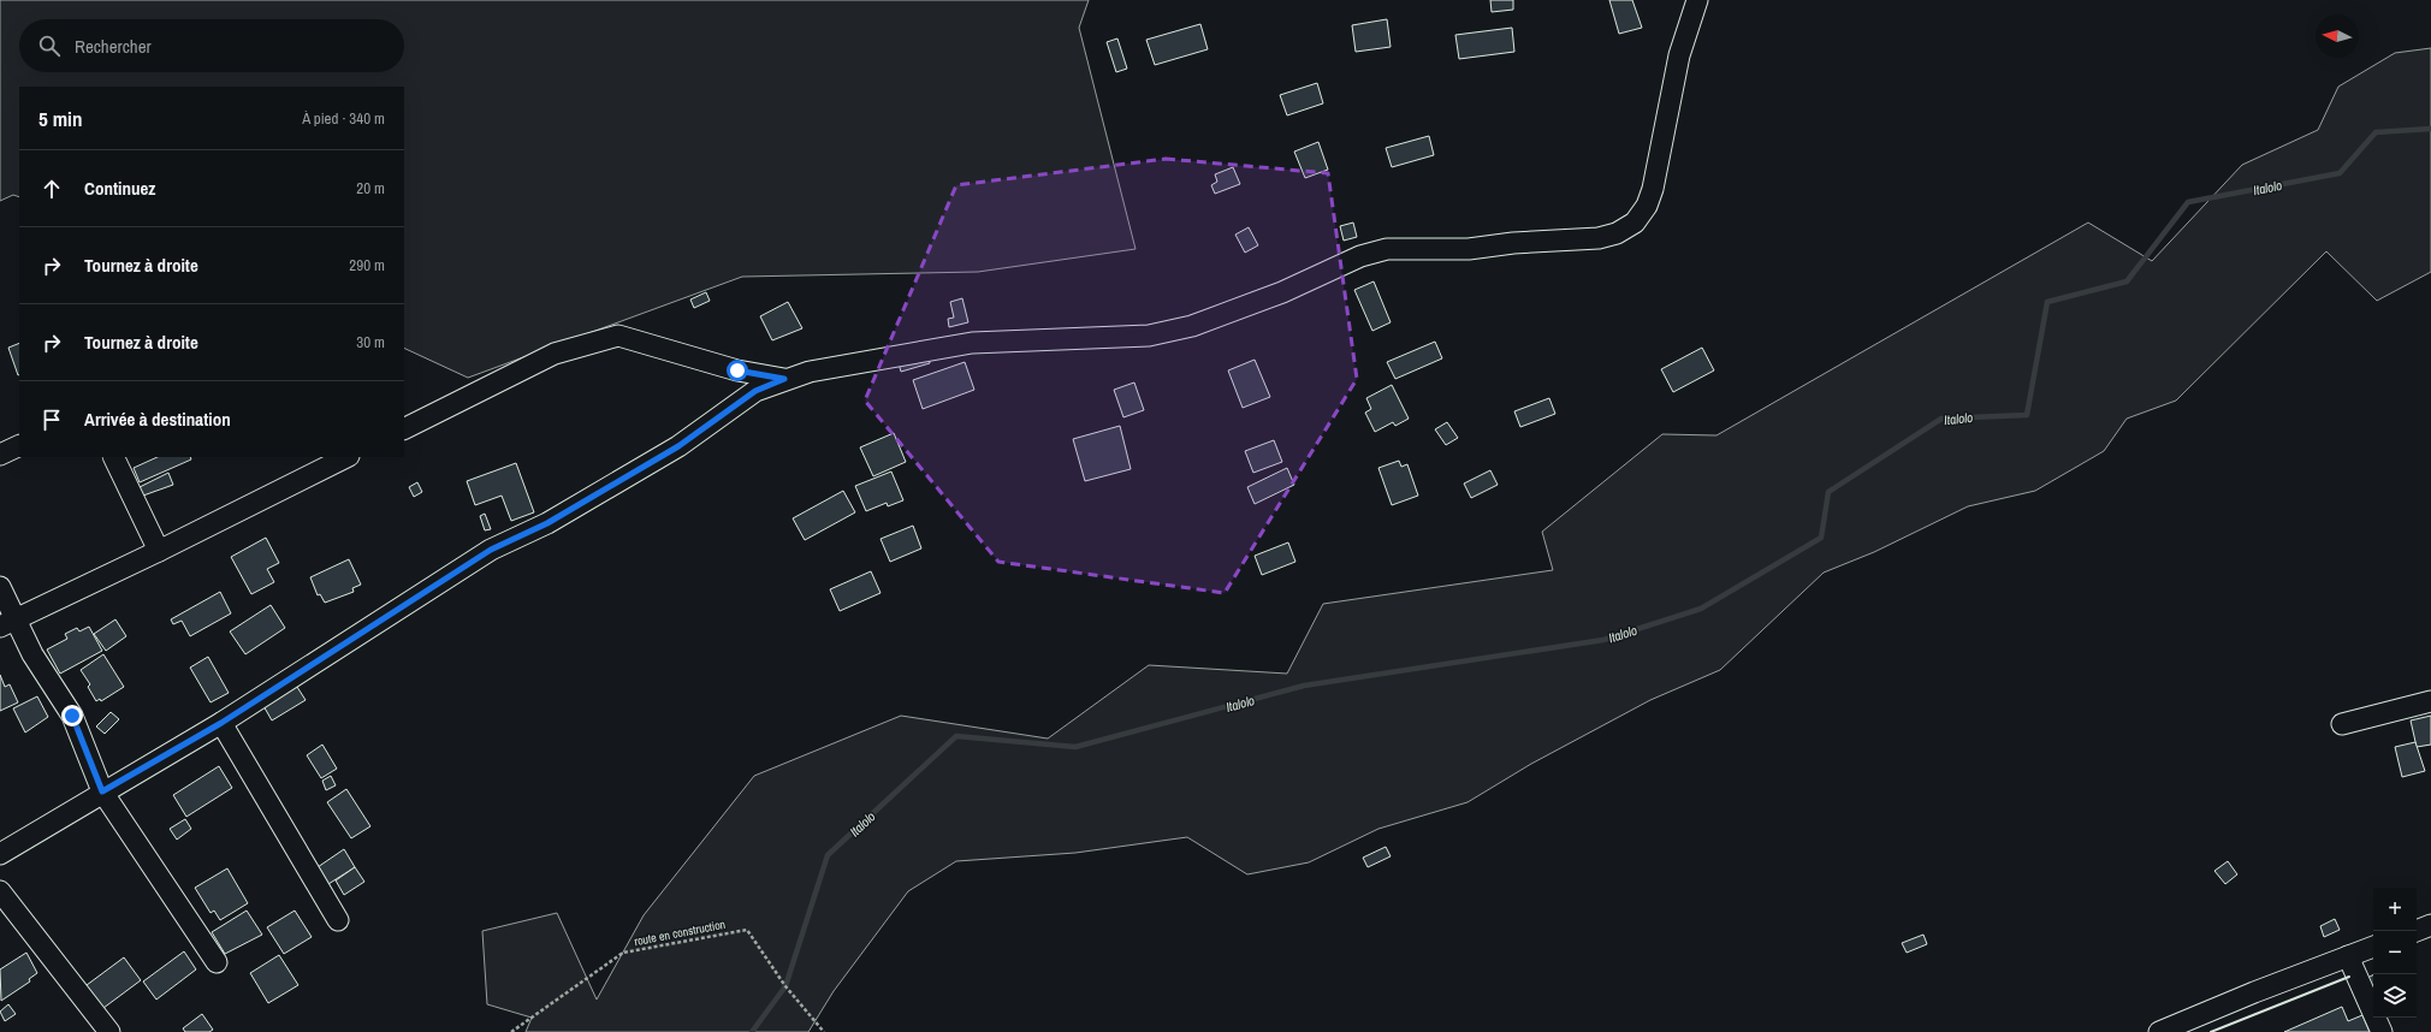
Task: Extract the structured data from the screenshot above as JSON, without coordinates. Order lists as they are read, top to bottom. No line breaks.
{"streets":{"path":["route en construction"]},"water":["Italolo"],"north":"left","page":{"search":"Rechercher","heading":["5 min","À pied · 340 m"],"list":[["Continuez","20 m"],["Tournez à droite","290 m"],["Tournez à droite","30 m"],"Arrivée à destination"],"map_buttons":["+","−"]}}
